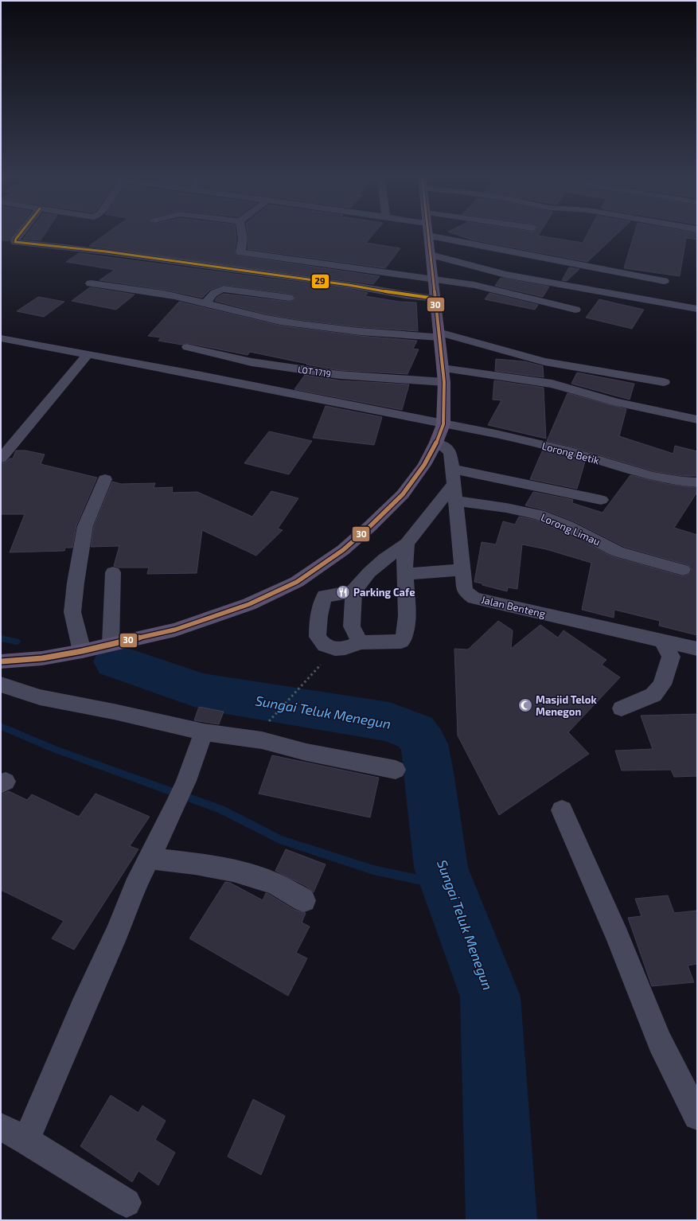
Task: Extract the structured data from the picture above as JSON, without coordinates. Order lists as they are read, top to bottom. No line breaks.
{"streets":{"street":["LOT 1719","Lorong Betik","Lorong Limau","Jalan Benteng"]},"crossings":[["Lorong Limau","Jalan Benteng"]],"water":["Sungai Teluk Menegun"],"places":{"restaurant":["Parking Cafe"],"mosque":["Masjid Telok Menegon"]},"lines":["transit line 29","transit line 30"]}
